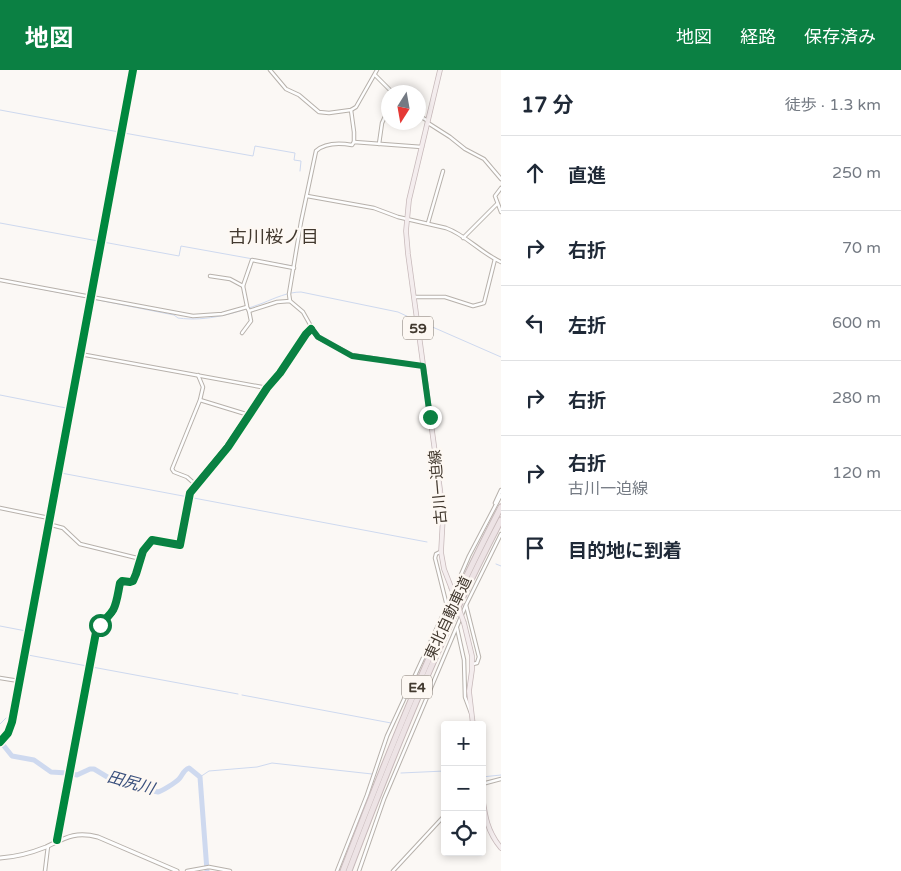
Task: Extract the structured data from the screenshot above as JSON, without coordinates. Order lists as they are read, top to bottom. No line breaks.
{"streets":{"highway":["東北自動車道","E4"],"main road":["59","古川一迫線"]},"districts":["古川桜ノ目"],"water":["田尻川"],"north":"bottom","page":{"header":"地図","nav":["地図","経路","保存済み"],"heading":["17 分","徒歩 · 1.3 km"],"list":[["直進","250 m"],["右折","70 m"],["左折","600 m"],["右折","280 m"],["右折","古川一迫線","120 m"],"目的地に到着"],"map_buttons":["+","−"]}}
